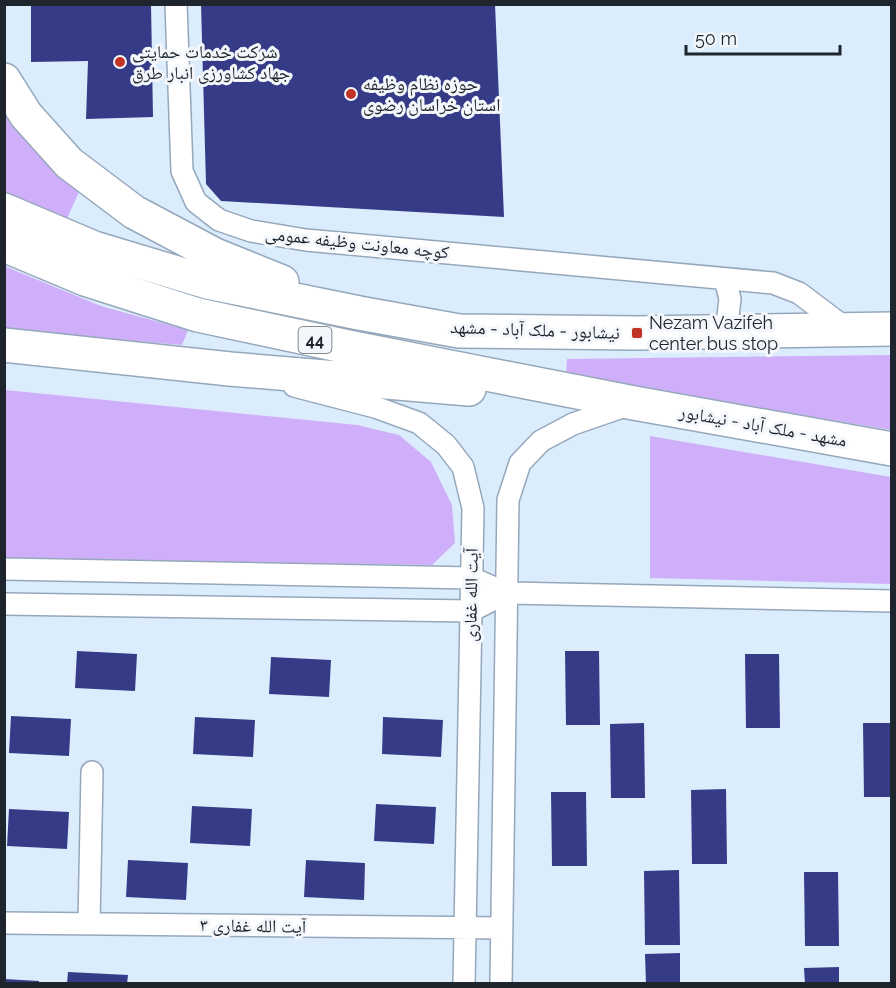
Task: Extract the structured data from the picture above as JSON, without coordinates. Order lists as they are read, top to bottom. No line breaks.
{"streets":{"highway":["نیشابور - ملک آباد - مشهد","44","مشهد - ملک آباد - نیشابور"],"street":["کوچه معاونت وظیفه عمومی","آیت الله غفاری","آیت الله غفاری ۳"]},"crossings":[["کوچه معاونت وظیفه عمومی","نیشابور - ملک آباد - مشهد"],["نیشابور - ملک آباد - مشهد","44"],["44","مشهد - ملک آباد - نیشابور"],["44","آیت الله غفاری"],["مشهد - ملک آباد - نیشابور","آیت الله غفاری"],["آیت الله غفاری","آیت الله غفاری ۳"]],"places":{"other":["شرکت خدمات حمایتی جهاد کشاورزی انبار طرق","حوزه نظام وظیفه استان خراسان رضوی"],"transit":["Nezam Vazifeh center bus stop"]},"scale_bar":"50 m"}
